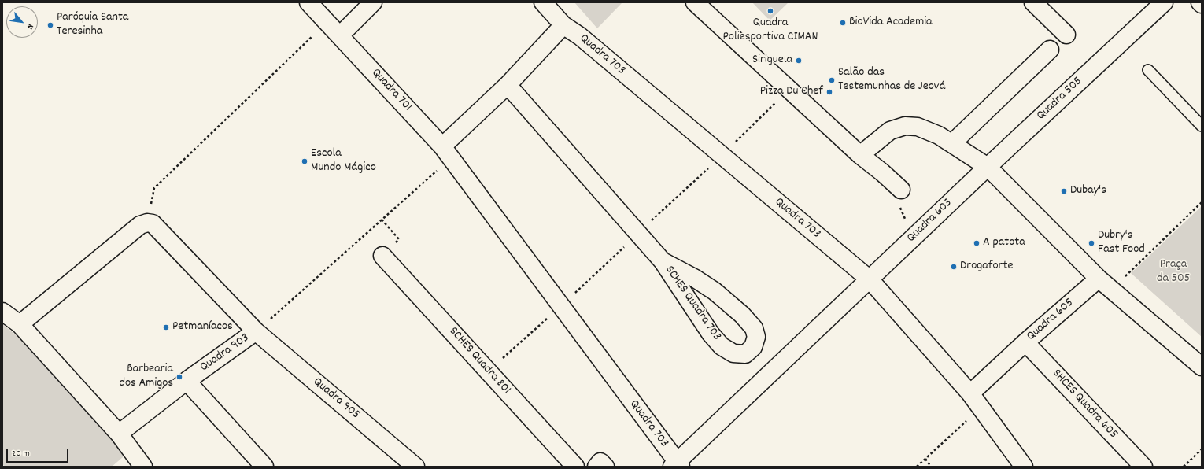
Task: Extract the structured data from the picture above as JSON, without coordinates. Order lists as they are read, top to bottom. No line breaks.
{"streets":{"street":["Quadra 703","Quadra 701","Quadra 505","Quadra 603","SCHES Quadra 703","Quadra 605","Quadra 903","SCHES Quadra 801","Quadra 905","SHCES Quadra 605"]},"crossings":[["Quadra 703","Quadra 701"],["Quadra 703","Quadra 603"],["Quadra 505","Quadra 603"],["Quadra 605","SHCES Quadra 605"],["Quadra 903","Quadra 905"]],"parks":["Praça da 505"],"places":["Quadra Poliesportiva CIMAN","BioVida Academia","Paróquia Santa Teresinha","Siriguela","Salão das Testemunhas de Jeová","Pizza Du Chef","Escola Mundo Mágico","Dubay's","A patota","Dubry's Fast Food","Drogaforte","Petmaníacos","Barbearia dos Amigos"],"scale_bar":"20 m","north":"bottom right"}
